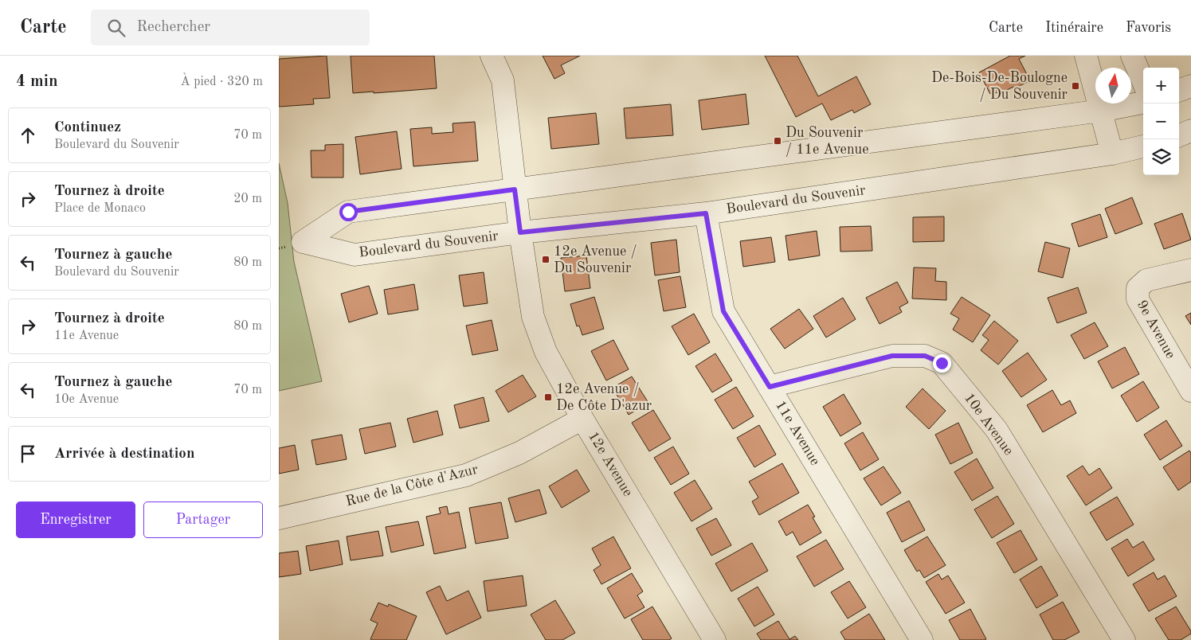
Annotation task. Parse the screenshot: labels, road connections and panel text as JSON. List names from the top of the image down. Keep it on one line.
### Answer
{"streets":{"street":["Boulevard du Souvenir","9e Avenue","10e Avenue","11e Avenue","12e Avenue","Rue de la Côte d'Azur"]},"crossings":[["Boulevard du Souvenir","11e Avenue"],["Boulevard du Souvenir","12e Avenue"],["10e Avenue","11e Avenue"],["12e Avenue","Rue de la Côte d'Azur"]],"places":{"transit":["De-Bois-De-Boulogne / Du Souvenir","Du Souvenir / 11e Avenue","12e Avenue / Du Souvenir","12e Avenue / De Côte D'azur"]},"north":"top","page":{"header":"Carte","search":"Rechercher","nav":["Carte","Itinéraire","Favoris"],"heading":["4 min","À pied · 320 m"],"map_buttons":["+","−"],"list":[["Continuez","Boulevard du Souvenir","70 m"],["Tournez à droite","Place de Monaco","20 m"],["Tournez à gauche","Boulevard du Souvenir","80 m"],["Tournez à droite","11e Avenue","80 m"],["Tournez à gauche","10e Avenue","70 m"],"Arrivée à destination"],"buttons":["Enregistrer","Partager"]}}
